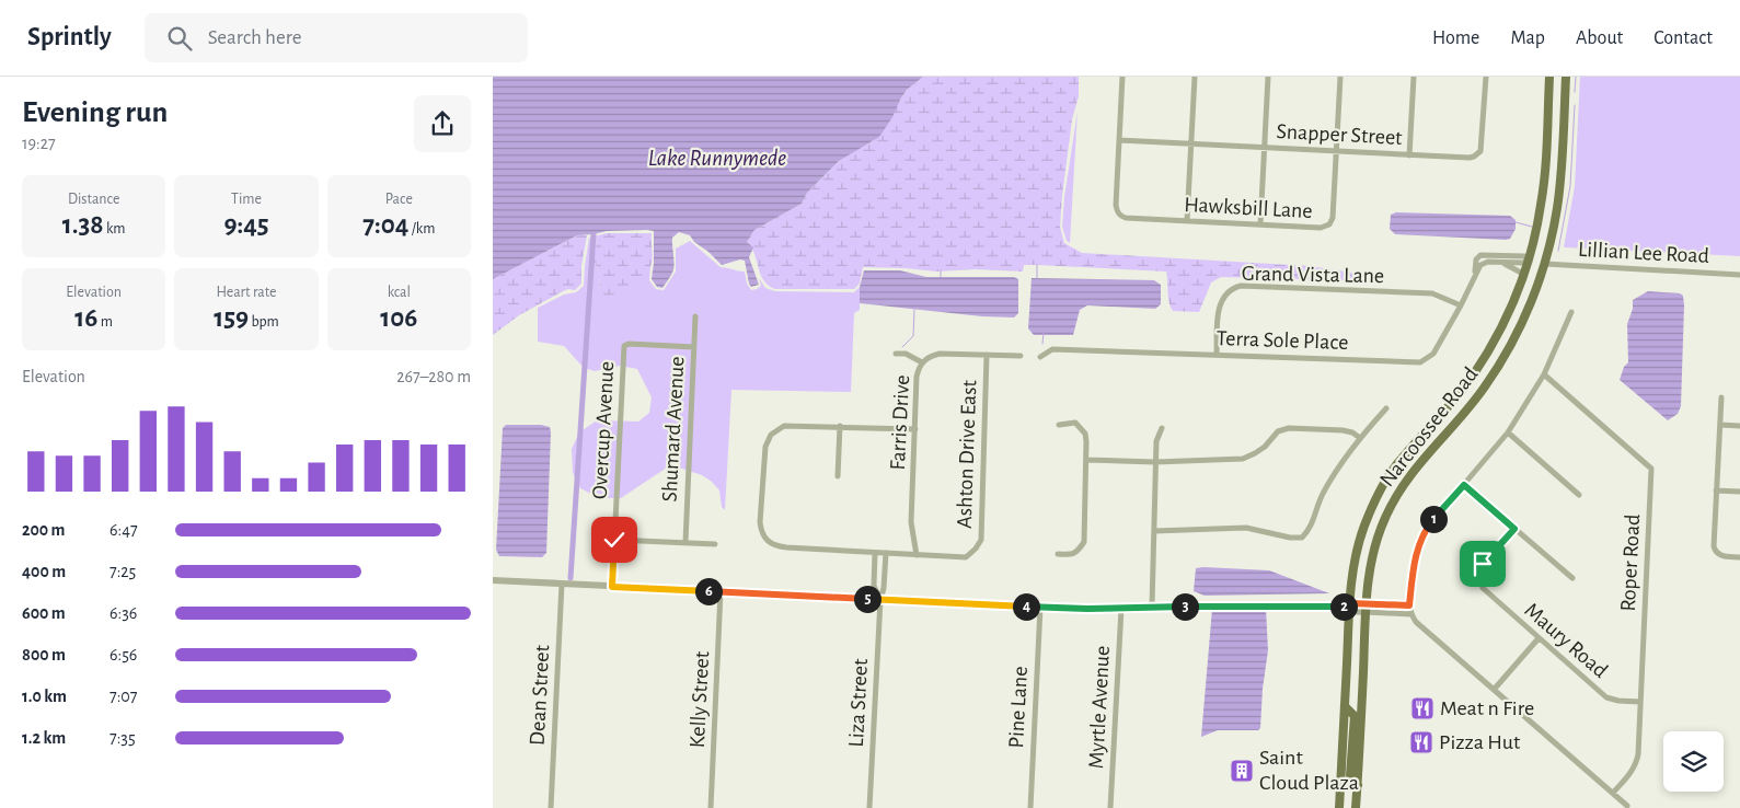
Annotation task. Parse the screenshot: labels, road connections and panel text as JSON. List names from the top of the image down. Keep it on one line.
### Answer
{"streets":{"main road":["Narcoossee Road"],"street":["Snapper Street","Hawksbill Lane","Lillian Lee Road","Grand Vista Lane","Terra Sole Place","Farris Drive","Shumard Avenue","Overcup Avenue","Ashton Drive East","Roper Road","Maury Road","Dean Street","Kelly Street","Liza Street","Pine Lane","Myrtle Avenue"]},"crossings":[["Snapper Street","Hawksbill Lane"],["Lillian Lee Road","Narcoossee Road"],["Grand Vista Lane","Terra Sole Place"],["Terra Sole Place","Narcoossee Road"],["Farris Drive","Ashton Drive East"],["Shumard Avenue","Overcup Avenue"],["Roper Road","Maury Road"]],"water":["Lake Runnymede"],"places":{"restaurant":["Meat n Fire","Pizza Hut"],"building":["Saint Cloud Plaza"]},"page":{"header":"Sprintly","search":"Search here","nav":["Home","Map","About","Contact"],"heading":["Evening run","19:27"],"stats":[["Distance","1.38 km"],["Time","9:45"],["Pace","7:04 /km"],["Elevation","16 m"],["Heart rate","159 bpm"],["kcal","106"]],"chart":["Elevation","267–280 m"],"pins":["1","6","5","2","3","4"],"list":[{"name":"200 m","note":"6:47"},{"name":"400 m","note":"7:25"},{"name":"600 m","note":"6:36"},{"name":"800 m","note":"6:56"},{"name":"1.0 km","note":"7:07"},{"name":"1.2 km","note":"7:35"}]}}
